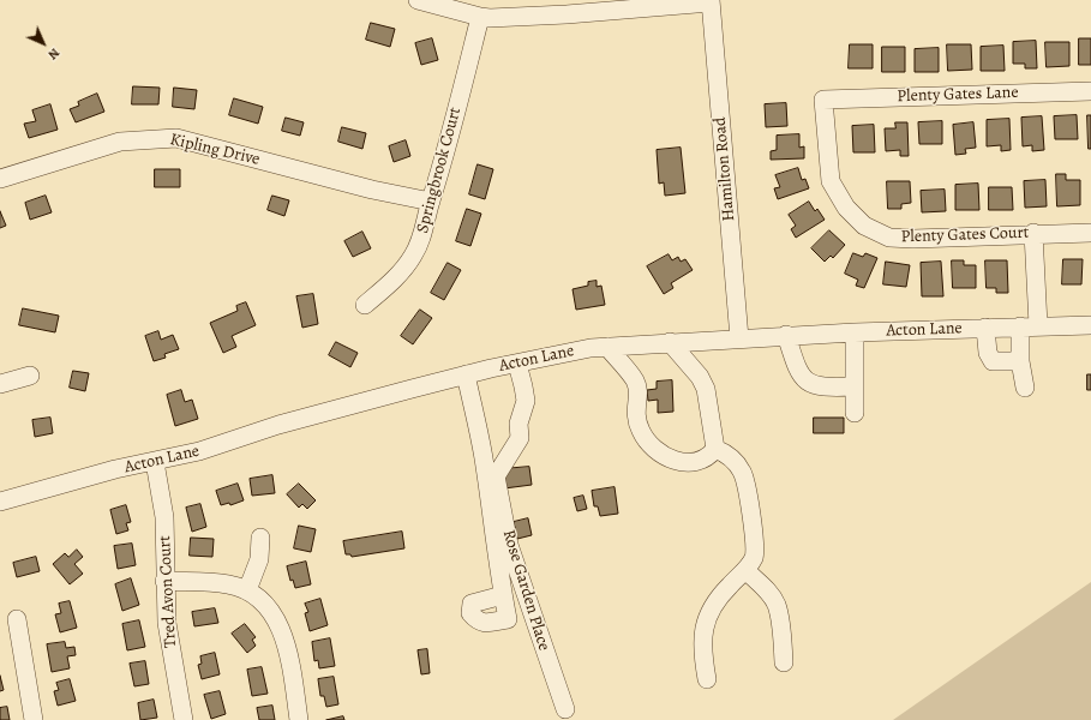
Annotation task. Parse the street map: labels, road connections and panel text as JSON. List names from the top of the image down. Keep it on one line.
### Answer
{"streets":{"street":["Plenty Gates Lane","Kipling Drive","Hamilton Road","Springbrook Court","Plenty Gates Court","Acton Lane","Rose Garden Place","Tred Avon Court"]},"crossings":[["Plenty Gates Lane","Plenty Gates Court"],["Kipling Drive","Springbrook Court"],["Hamilton Road","Acton Lane"],["Acton Lane","Rose Garden Place"],["Acton Lane","Tred Avon Court"]],"north":"bottom right"}
